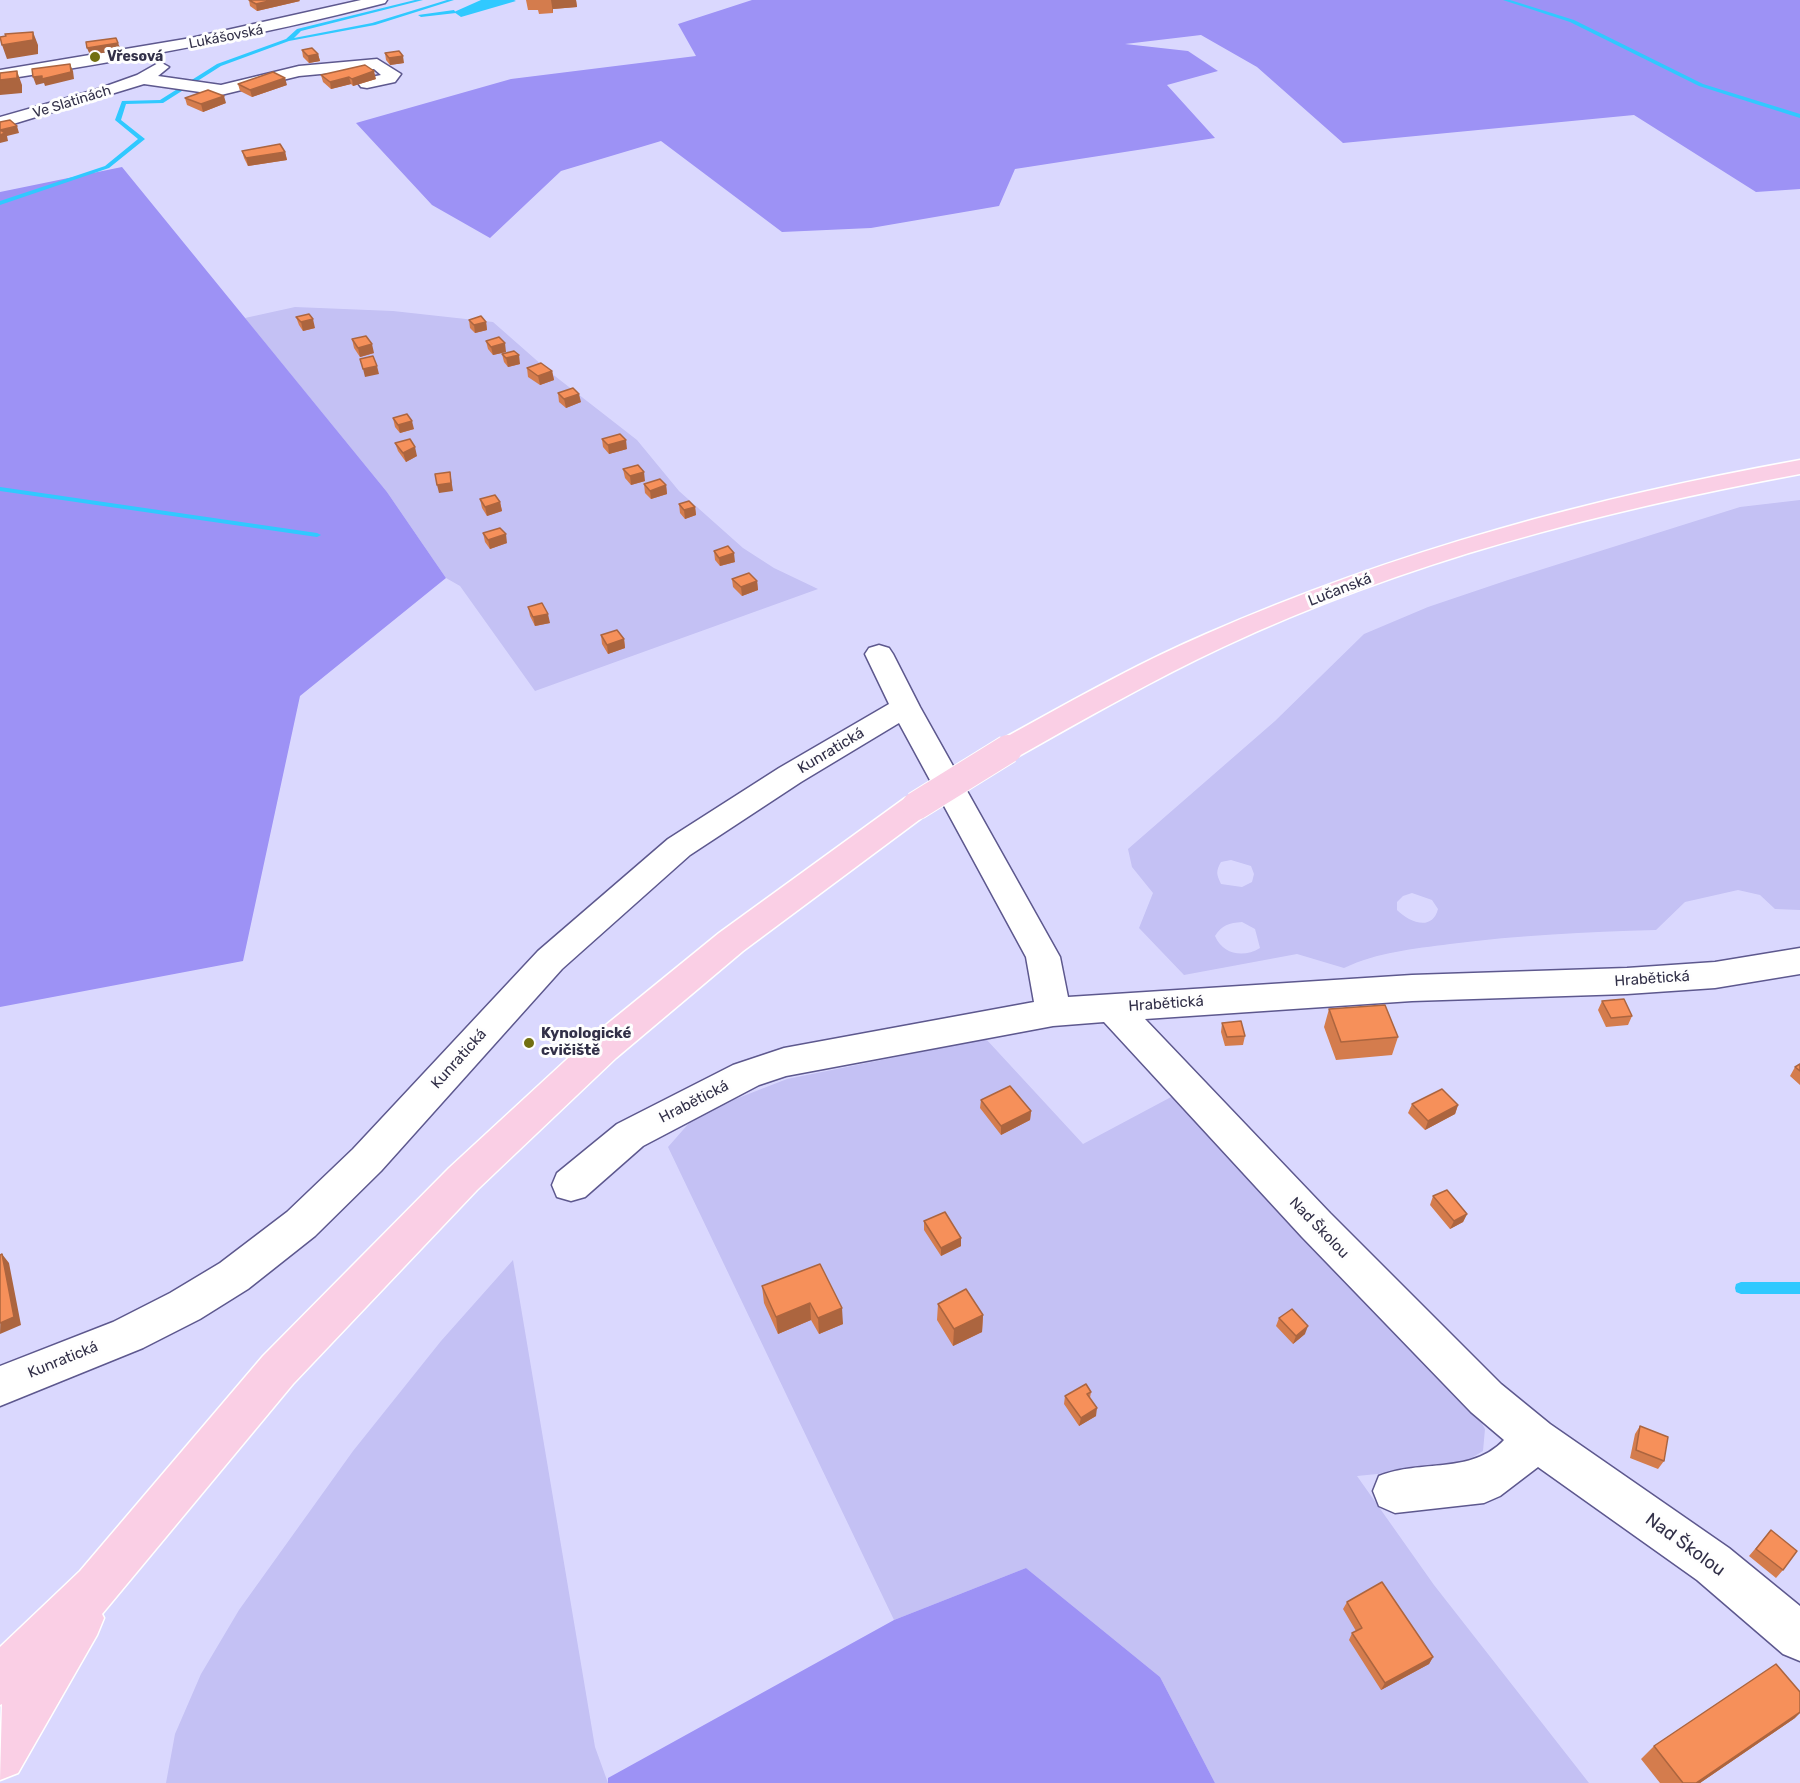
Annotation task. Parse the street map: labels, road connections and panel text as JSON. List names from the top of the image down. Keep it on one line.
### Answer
{"streets":{"main road":["Lučanská"],"street":["Lukášovská","Ve Slatinách","Kunratická","Hrabětická","Nad Školou"]},"crossings":[["Lukášovská","Ve Slatinách"],["Hrabětická","Nad Školou"]],"places":["Vřesová","Kynologické cvičiště"]}
